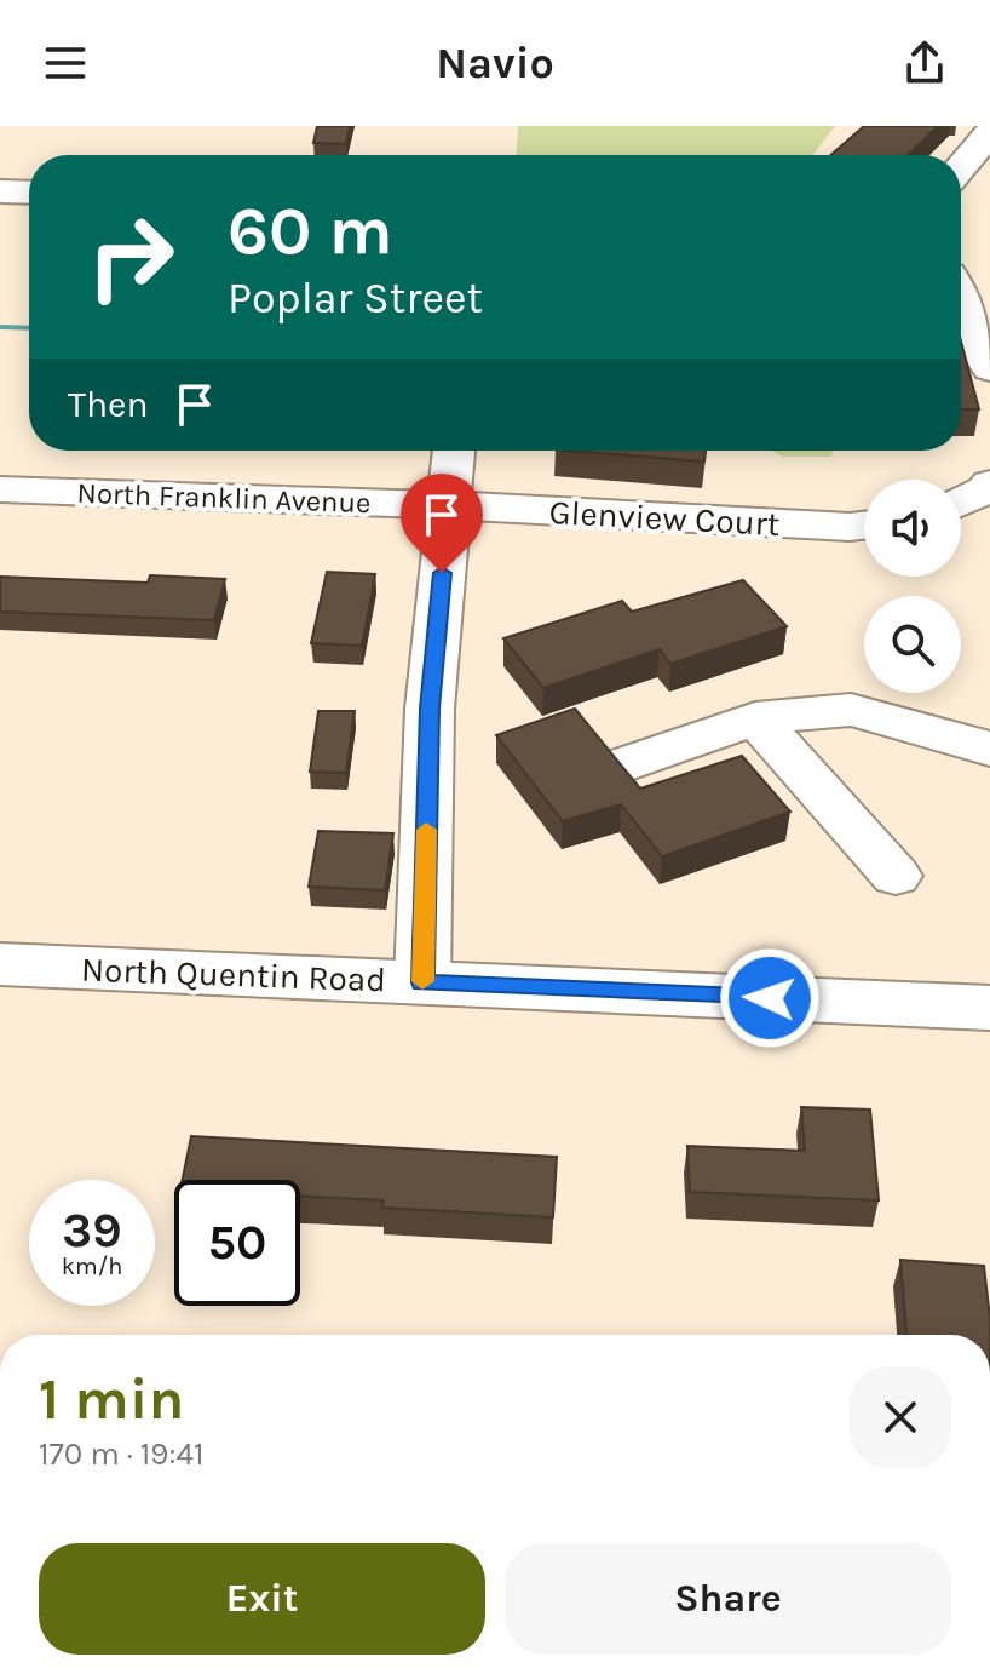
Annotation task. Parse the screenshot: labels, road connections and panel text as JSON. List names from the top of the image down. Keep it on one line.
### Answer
{"streets":{"street":["North Franklin Avenue","Glenview Court","North Quentin Road"]},"crossings":[["North Franklin Avenue","Glenview Court"]],"page":{"header":"Navio","turn":["60 m","Poplar Street"],"then":"Then","speed":"39 km/h","limit":"50","heading":["1 min","170 m · 19:41"],"buttons":["Exit","Share"]}}
